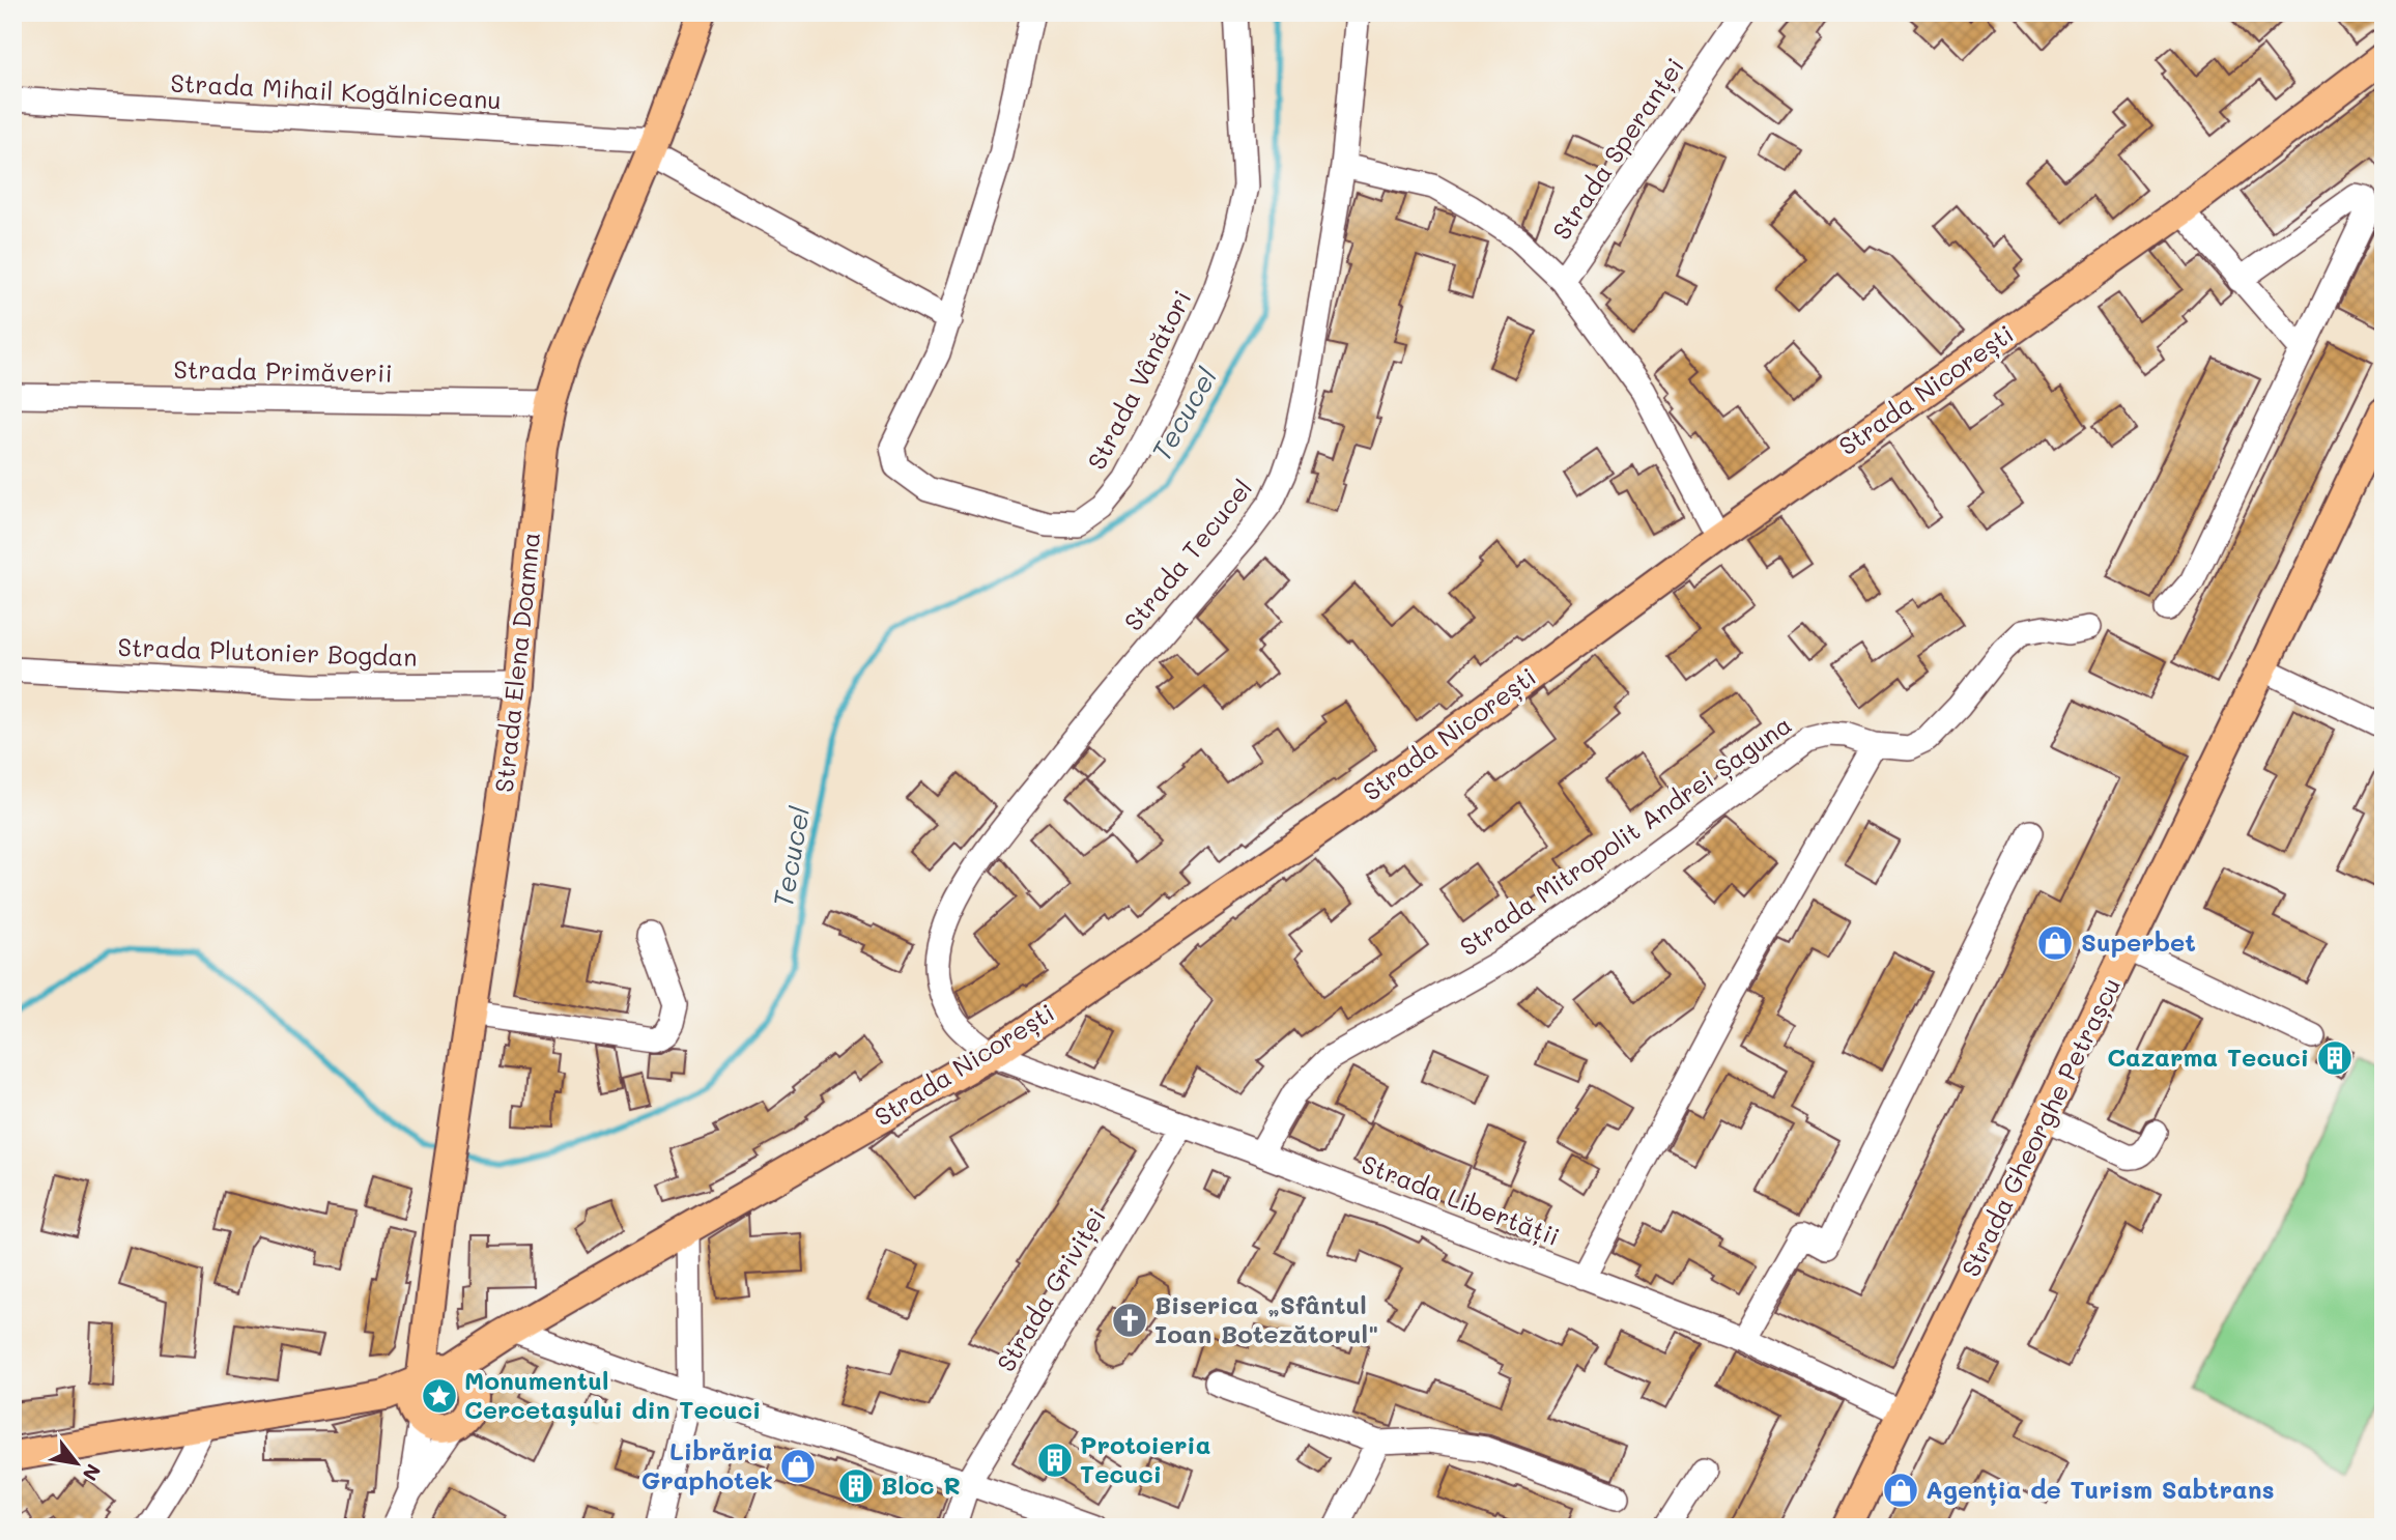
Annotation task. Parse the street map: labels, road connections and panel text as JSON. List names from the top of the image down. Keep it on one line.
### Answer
{"streets":{"main road":["Strada Nicorești","Strada Elena Doamna","Strada Gheorghe Petrașcu"],"street":["Strada Mihail Kogălniceanu","Strada Speranței","Strada Primăverii","Strada Vânători","Strada Tecucel","Strada Plutonier Bogdan","Strada Mitropolit Andrei Șaguna","Strada Libertății","Strada Griviței"]},"crossings":[["Strada Mihail Kogălniceanu","Strada Elena Doamna"],["Strada Primăverii","Strada Elena Doamna"],["Strada Nicorești","Strada Tecucel"],["Strada Nicorești","Strada Elena Doamna"],["Strada Nicorești","Strada Libertății"],["Strada Tecucel","Strada Libertății"],["Strada Plutonier Bogdan","Strada Elena Doamna"],["Strada Mitropolit Andrei Șaguna","Strada Libertății"],["Strada Gheorghe Petrașcu","Strada Libertății"],["Strada Libertății","Strada Griviței"]],"water":["Tecucel"],"places":{"shop":["Superbet","Librăria Graphotek","Agenția de Turism Sabtrans"],"building":["Cazarma Tecuci","Protoieria Tecuci","Bloc R"],"church":["Biserica „Sfântul Ioan Botezătorul\""],"place":["Monumentul Cercetașului din Tecuci"]},"north":"bottom right"}
